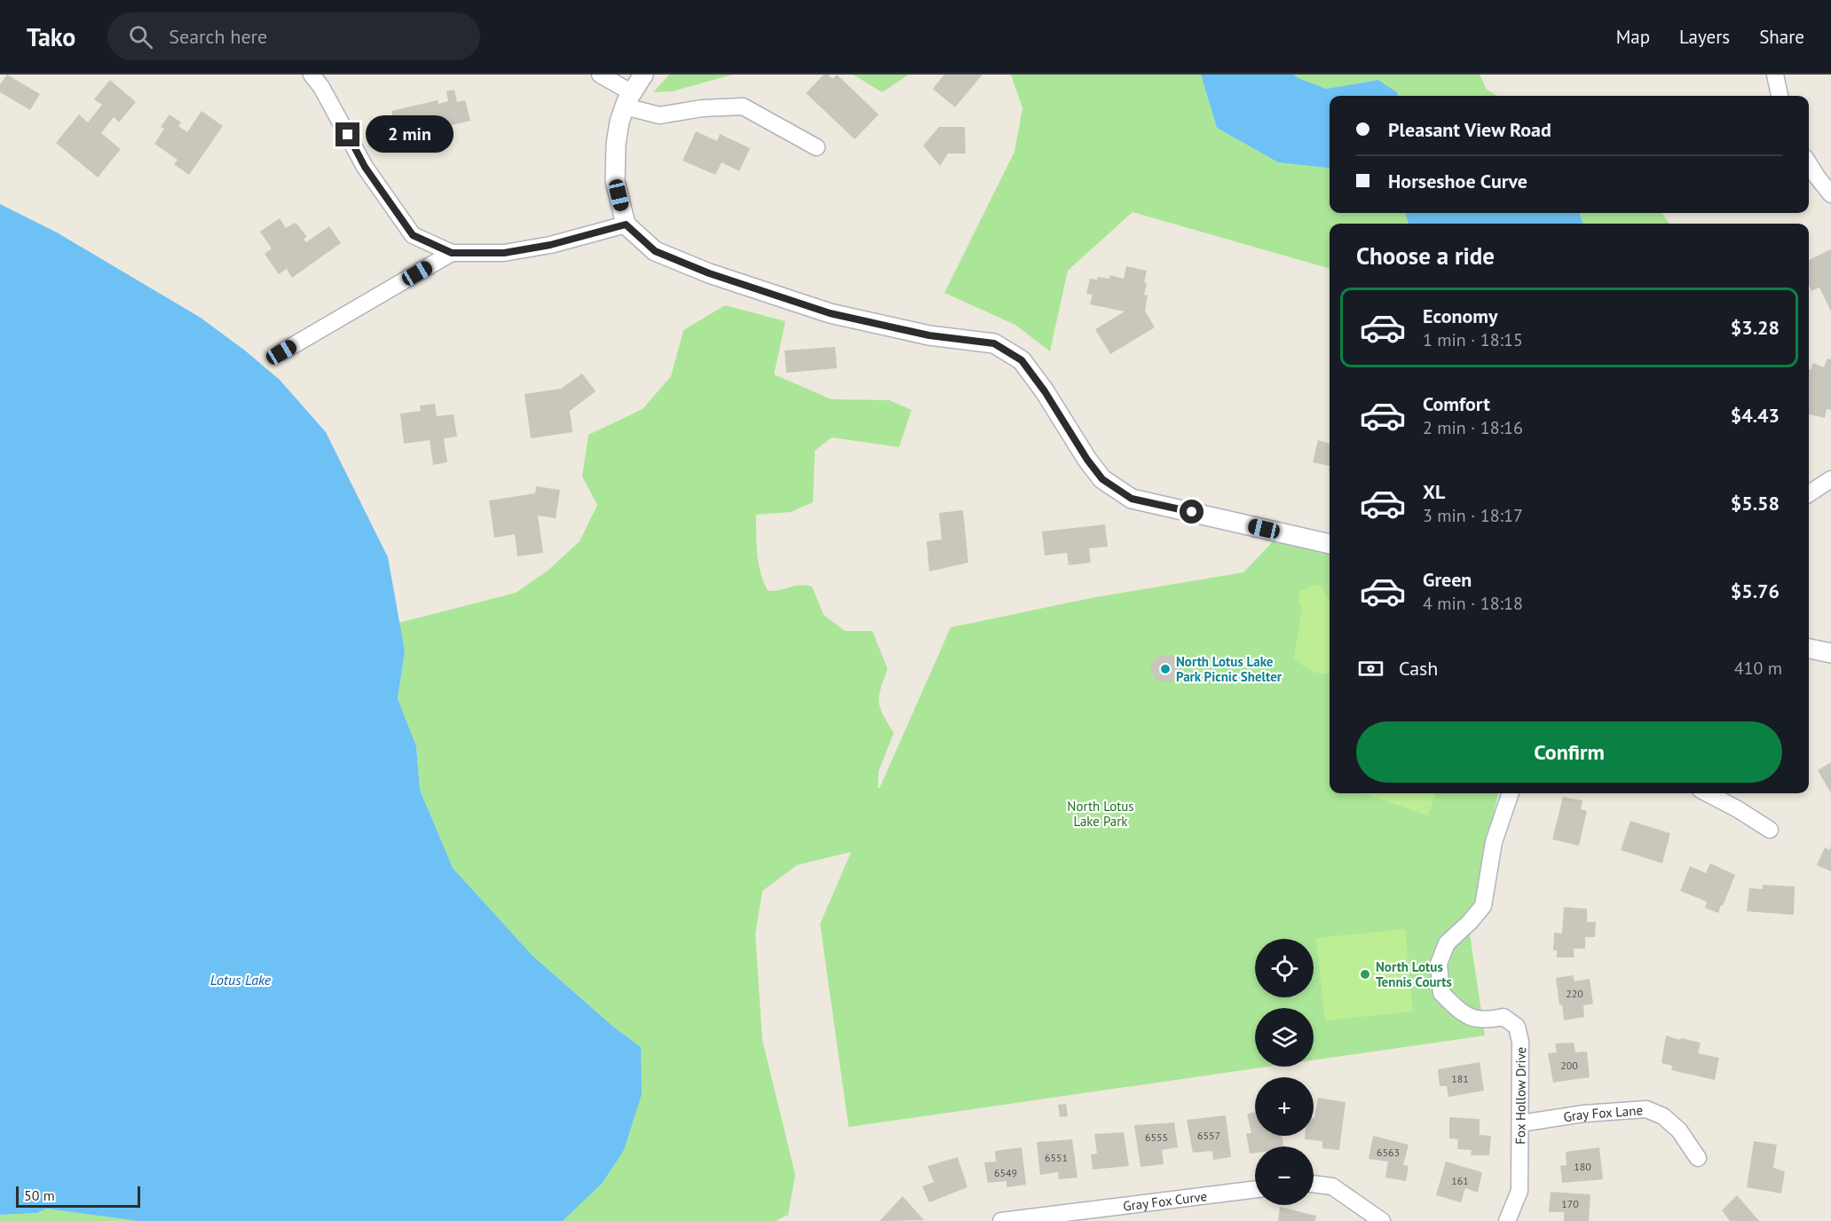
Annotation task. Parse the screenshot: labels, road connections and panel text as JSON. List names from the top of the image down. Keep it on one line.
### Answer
{"streets":{"street":["Fox Hollow Drive","Gray Fox Lane","Gray Fox Curve"]},"crossings":[["Fox Hollow Drive","Gray Fox Lane"]],"water":["Lotus Lake"],"parks":["North Lotus Lake Park"],"places":["North Lotus Lake Park Picnic Shelter","North Lotus Tennis Courts"],"house_numbers":["220","200","181","6557","6555","6563","6551","180","6549","161","170"],"scale_bar":"50 m","page":{"header":"Tako","search":"Search here","nav":["Map","Layers","Share"],"banner":["Pleasant View Road","Horseshoe Curve"],"bubble":"2 min","heading":"Choose a ride","list":[{"name":"Economy","note":"1 min · 18:15","value":"$3.28"},{"name":"Comfort","note":"2 min · 18:16","value":"$4.43"},{"name":"XL","note":"3 min · 18:17","value":"$5.58"},{"name":"Green","note":"4 min · 18:18","value":"$5.76"}],"pay":["Cash","410 m"],"buttons":"Confirm","map_buttons":["+","−"],"scale":"50 m"}}
